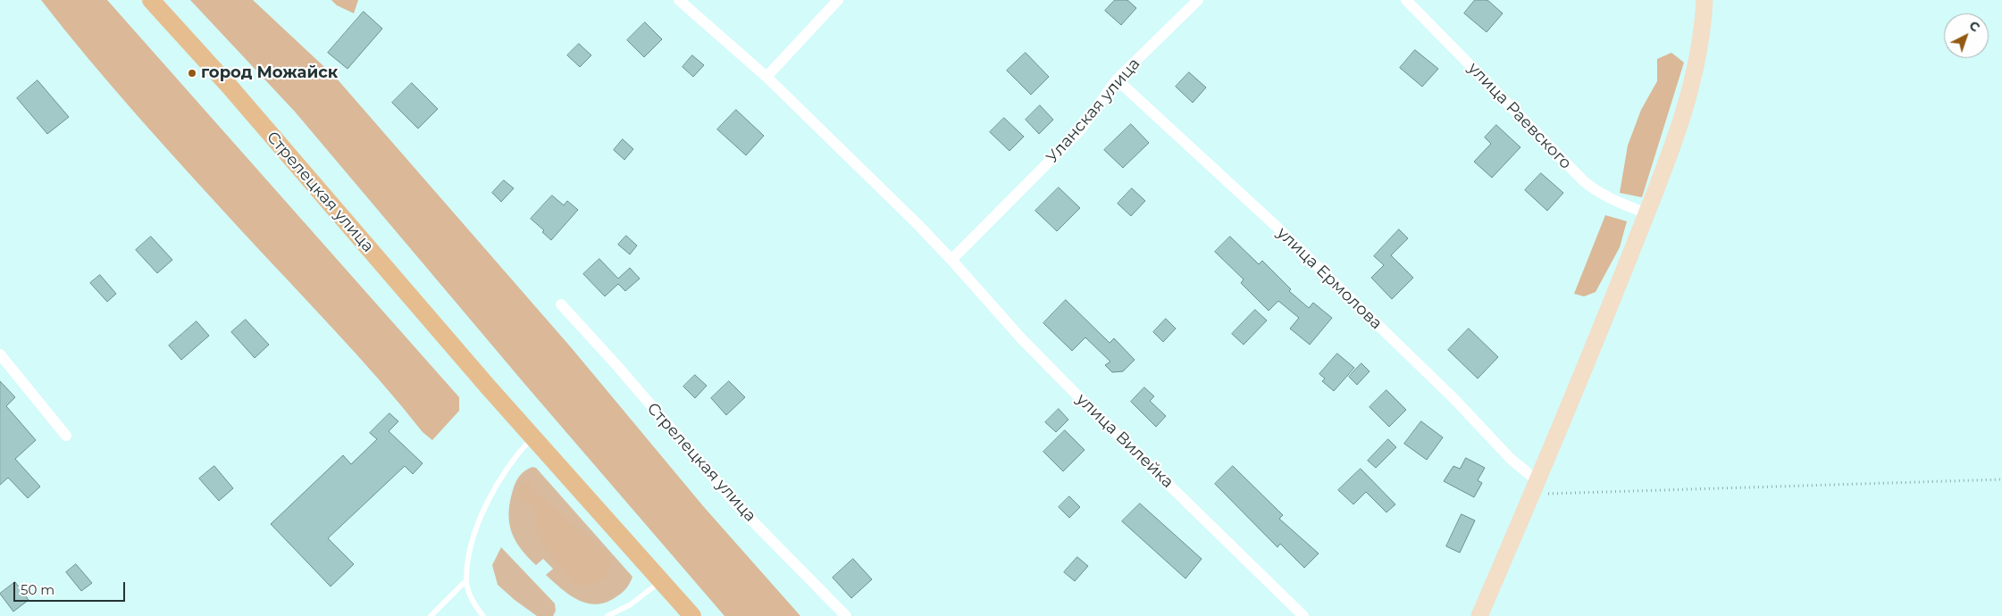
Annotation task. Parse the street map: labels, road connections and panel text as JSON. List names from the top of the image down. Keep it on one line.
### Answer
{"streets":{"main road":["Стрелецкая улица"],"street":["Уланская улица","улица Раевского","улица Ермолова","улица Вилейка"]},"crossings":[["Уланская улица","улица Ермолова"],["Уланская улица","улица Вилейка"]],"places":["город Можайск"],"scale_bar":"50 m","north":"top right"}
